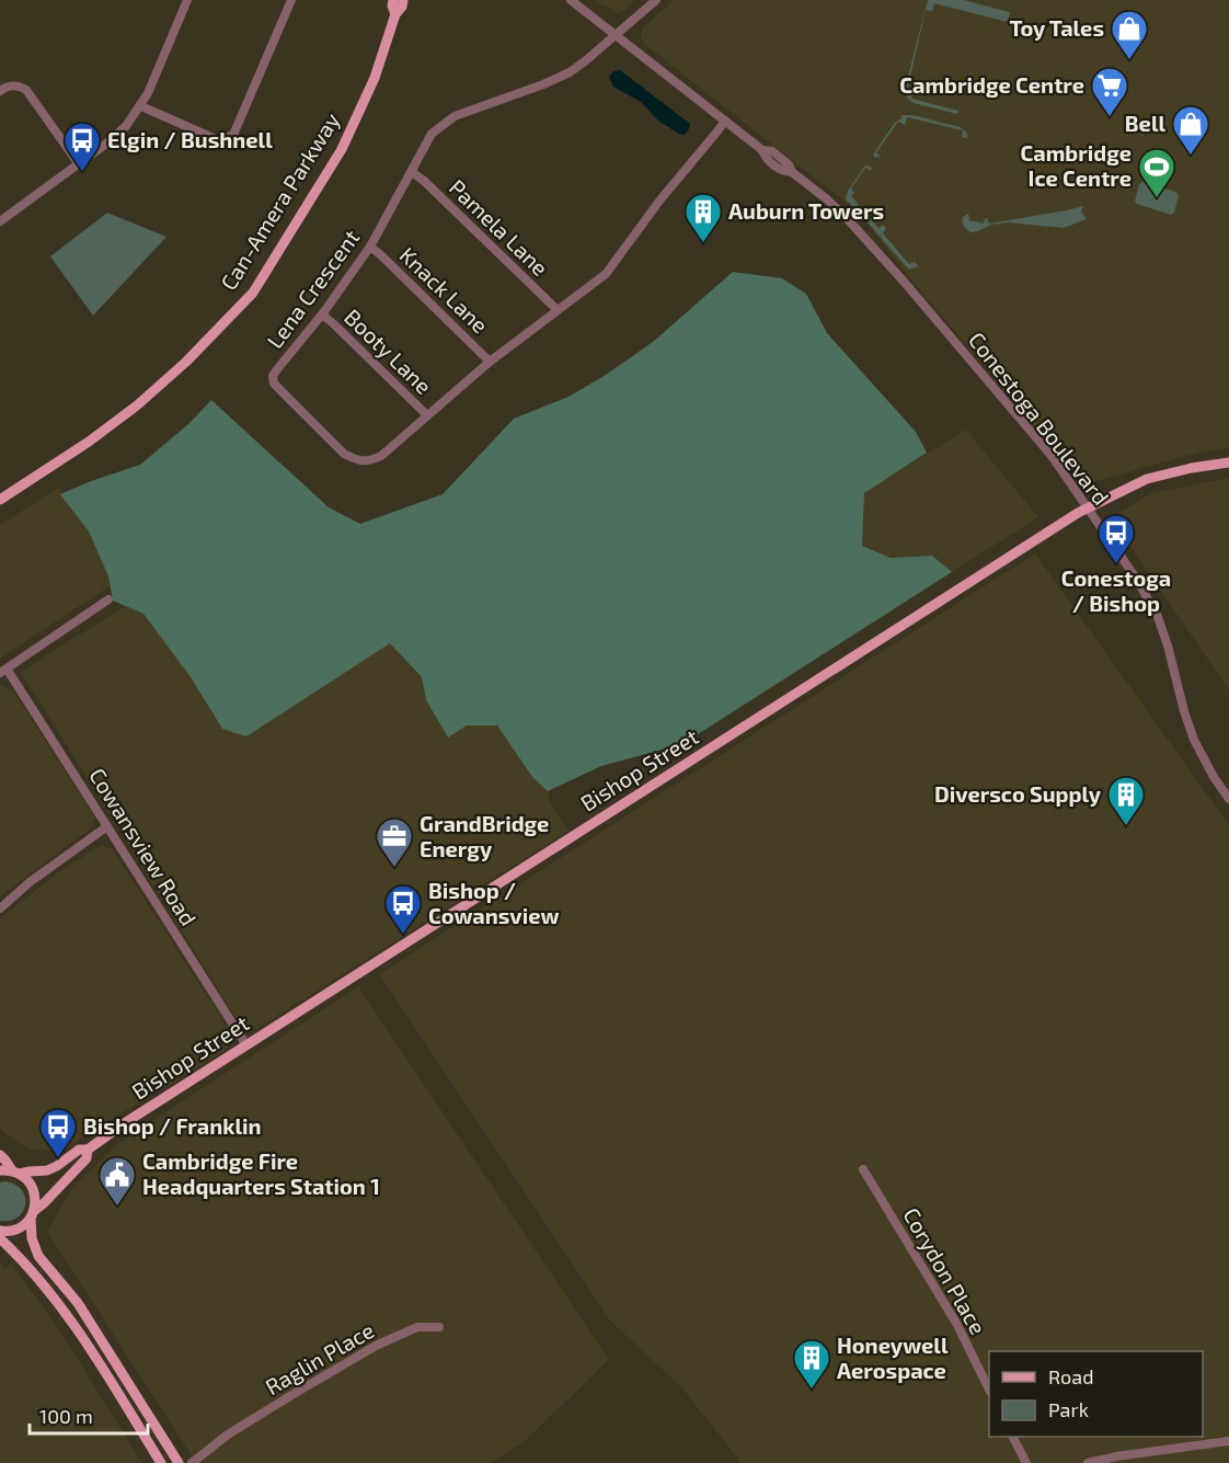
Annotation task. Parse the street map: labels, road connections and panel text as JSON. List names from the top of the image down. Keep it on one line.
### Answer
{"streets":{"main road":["Can-Amera Parkway","Bishop Street"],"street":["Pamela Lane","Lena Crescent","Knack Lane","Booty Lane","Conestoga Boulevard","Cowansview Road","Corydon Place","Raglin Place"]},"crossings":[["Pamela Lane","Lena Crescent"],["Lena Crescent","Knack Lane"],["Lena Crescent","Booty Lane"],["Lena Crescent","Conestoga Boulevard"],["Conestoga Boulevard","Bishop Street"],["Bishop Street","Cowansview Road"]],"places":{"shop":["Toy Tales","Bell"],"supermarket":["Cambridge Centre"],"bus stop":["Elgin / Bushnell","Conestoga / Bishop","Bishop / Cowansview","Bishop / Franklin"],"sports":["Cambridge Ice Centre"],"building":["Auburn Towers","Diversco Supply","Honeywell Aerospace"],"office":["GrandBridge Energy"],"public building":["Cambridge Fire Headquarters Station 1"]},"legend":["Road","Park"],"scale_bar":"100 m"}
